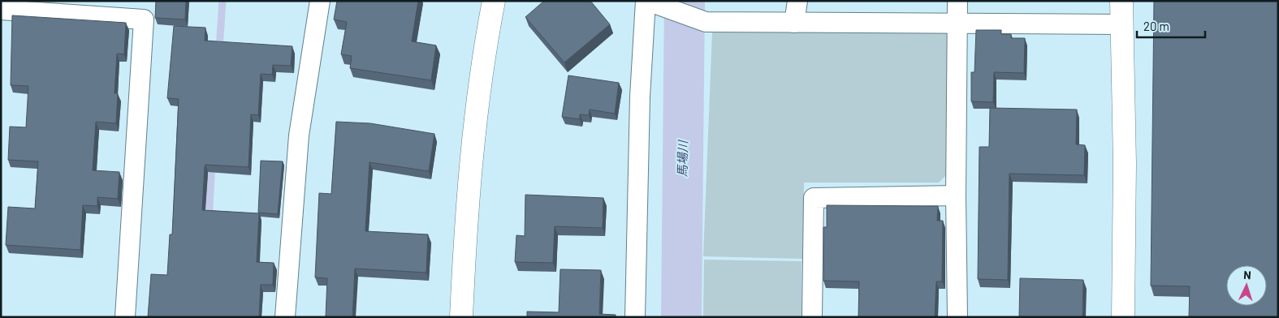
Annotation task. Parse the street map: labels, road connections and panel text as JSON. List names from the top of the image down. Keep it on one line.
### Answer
{"water":["馬場川"],"scale_bar":"20 m","north":"top"}
